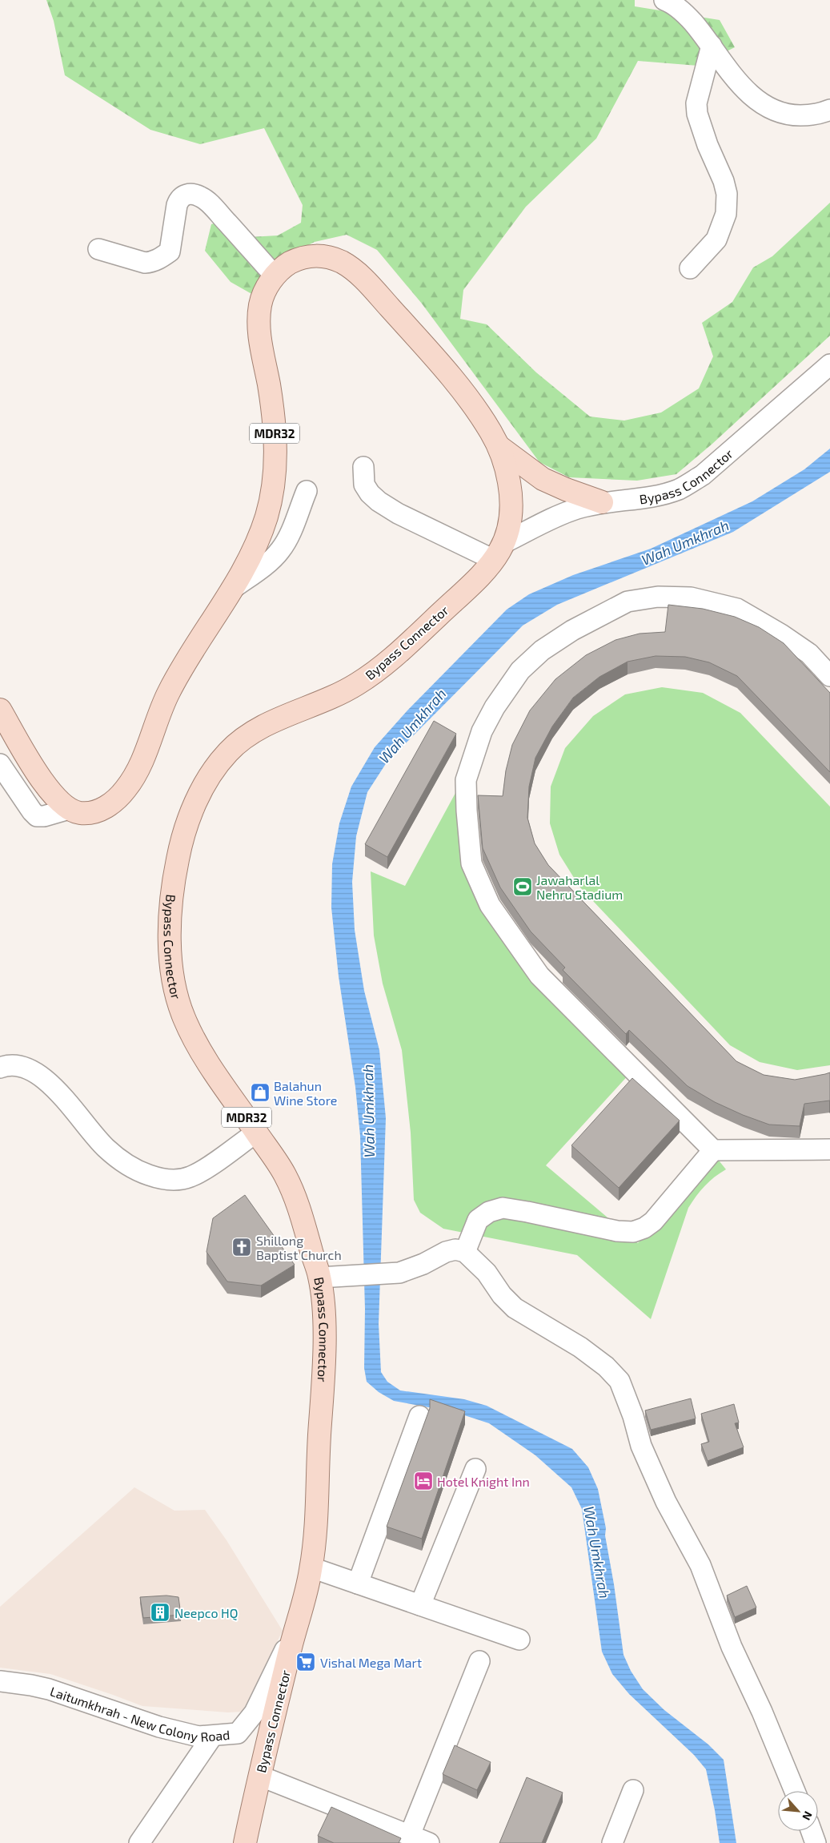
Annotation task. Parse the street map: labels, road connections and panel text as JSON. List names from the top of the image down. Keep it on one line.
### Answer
{"streets":{"main road":["MDR32","Bypass Connector"],"street":["Laitumkhrah - New Colony Road"]},"crossings":[["MDR32","Bypass Connector"],["Bypass Connector","Laitumkhrah - New Colony Road"]],"water":["Wah Umkhrah"],"places":{"sports":["Jawaharlal Nehru Stadium"],"shop":["Balahun Wine Store"],"church":["Shillong Baptist Church"],"hotel":["Hotel Knight Inn"],"building":["Neepco HQ"],"supermarket":["Vishal Mega Mart"]},"north":"bottom right"}
